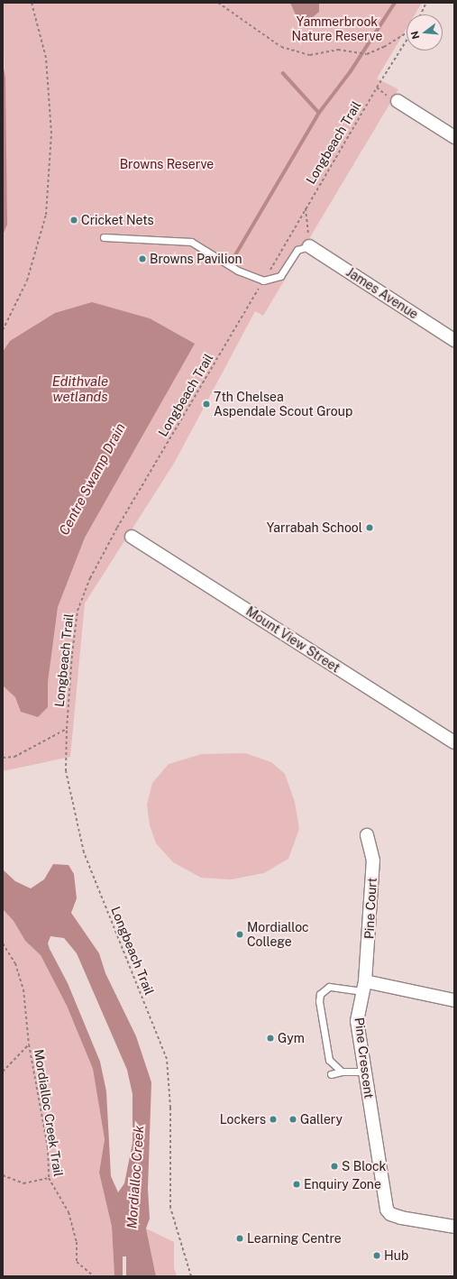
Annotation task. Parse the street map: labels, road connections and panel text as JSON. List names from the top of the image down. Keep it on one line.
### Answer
{"streets":{"street":["James Avenue","Mount View Street","Pine Court","Pine Crescent"],"path":["Longbeach Trail","Mordialloc Creek Trail"]},"crossings":[["Pine Court","Pine Crescent"]],"water":["Edithvale wetlands","Centre Swamp Drain","Mordialloc Creek"],"parks":["Yammerbrook Nature Reserve","Browns Reserve"],"places":["Cricket Nets","Browns Pavilion","7th Chelsea Aspendale Scout Group","Yarrabah School","Mordialloc College","Gym","Lockers","Gallery","S Block","Enquiry Zone","Learning Centre","Hub"],"north":"left"}
